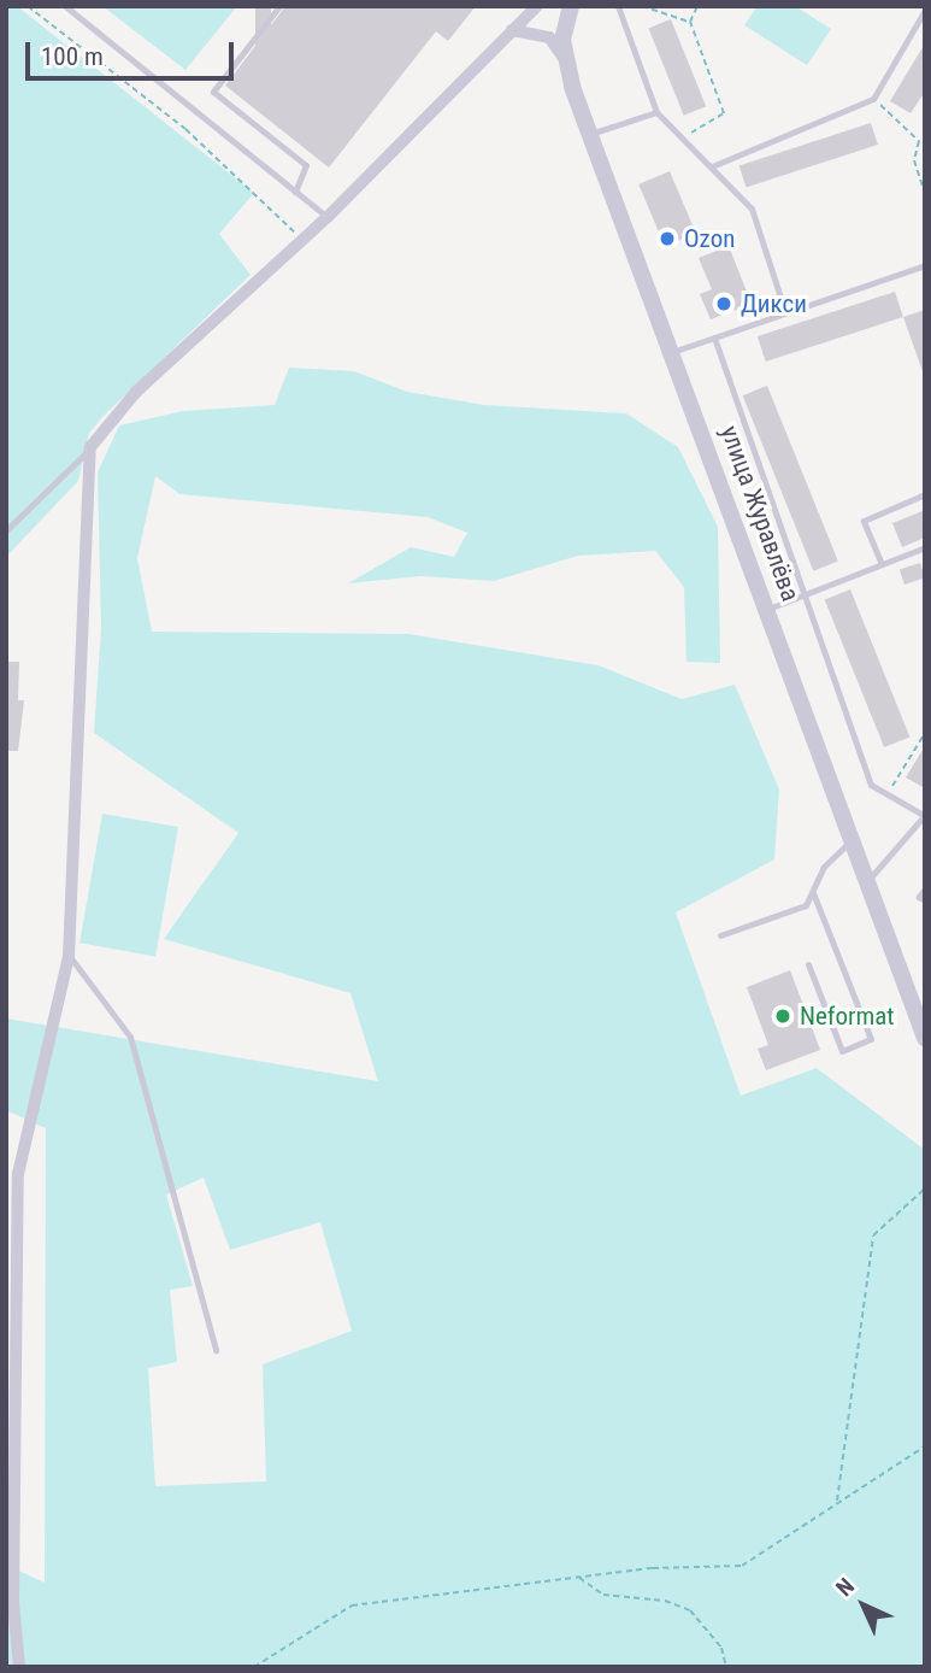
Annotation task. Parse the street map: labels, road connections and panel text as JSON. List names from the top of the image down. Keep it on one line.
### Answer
{"streets":{"street":["улица Журавлёва"]},"places":["Ozon","Дикси","Neformat"],"scale_bar":"100 m","north":"top left"}
